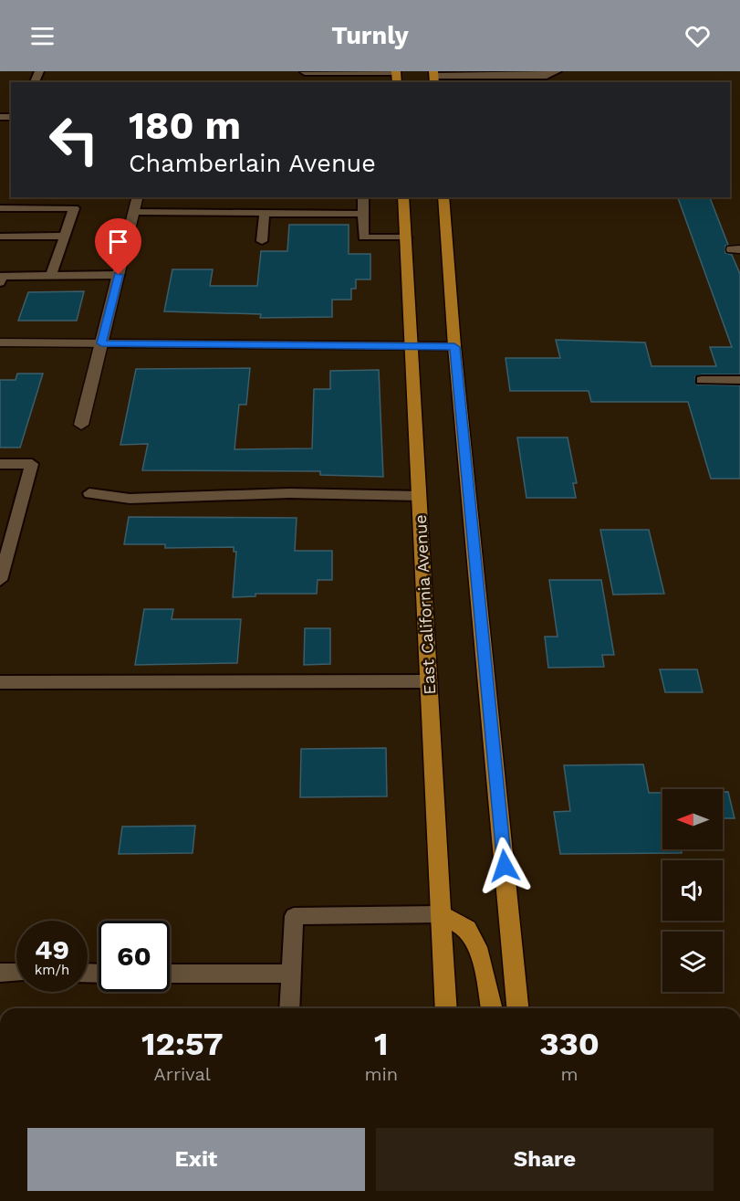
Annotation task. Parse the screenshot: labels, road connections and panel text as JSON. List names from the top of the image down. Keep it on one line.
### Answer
{"streets":{"main road":["East California Avenue"]},"north":"left","page":{"header":"Turnly","turn":["180 m","Chamberlain Avenue"],"speed":"49 km/h","limit":"60","eta":["12:57","Arrival","1","min","330","m"],"buttons":["Exit","Share"]}}
